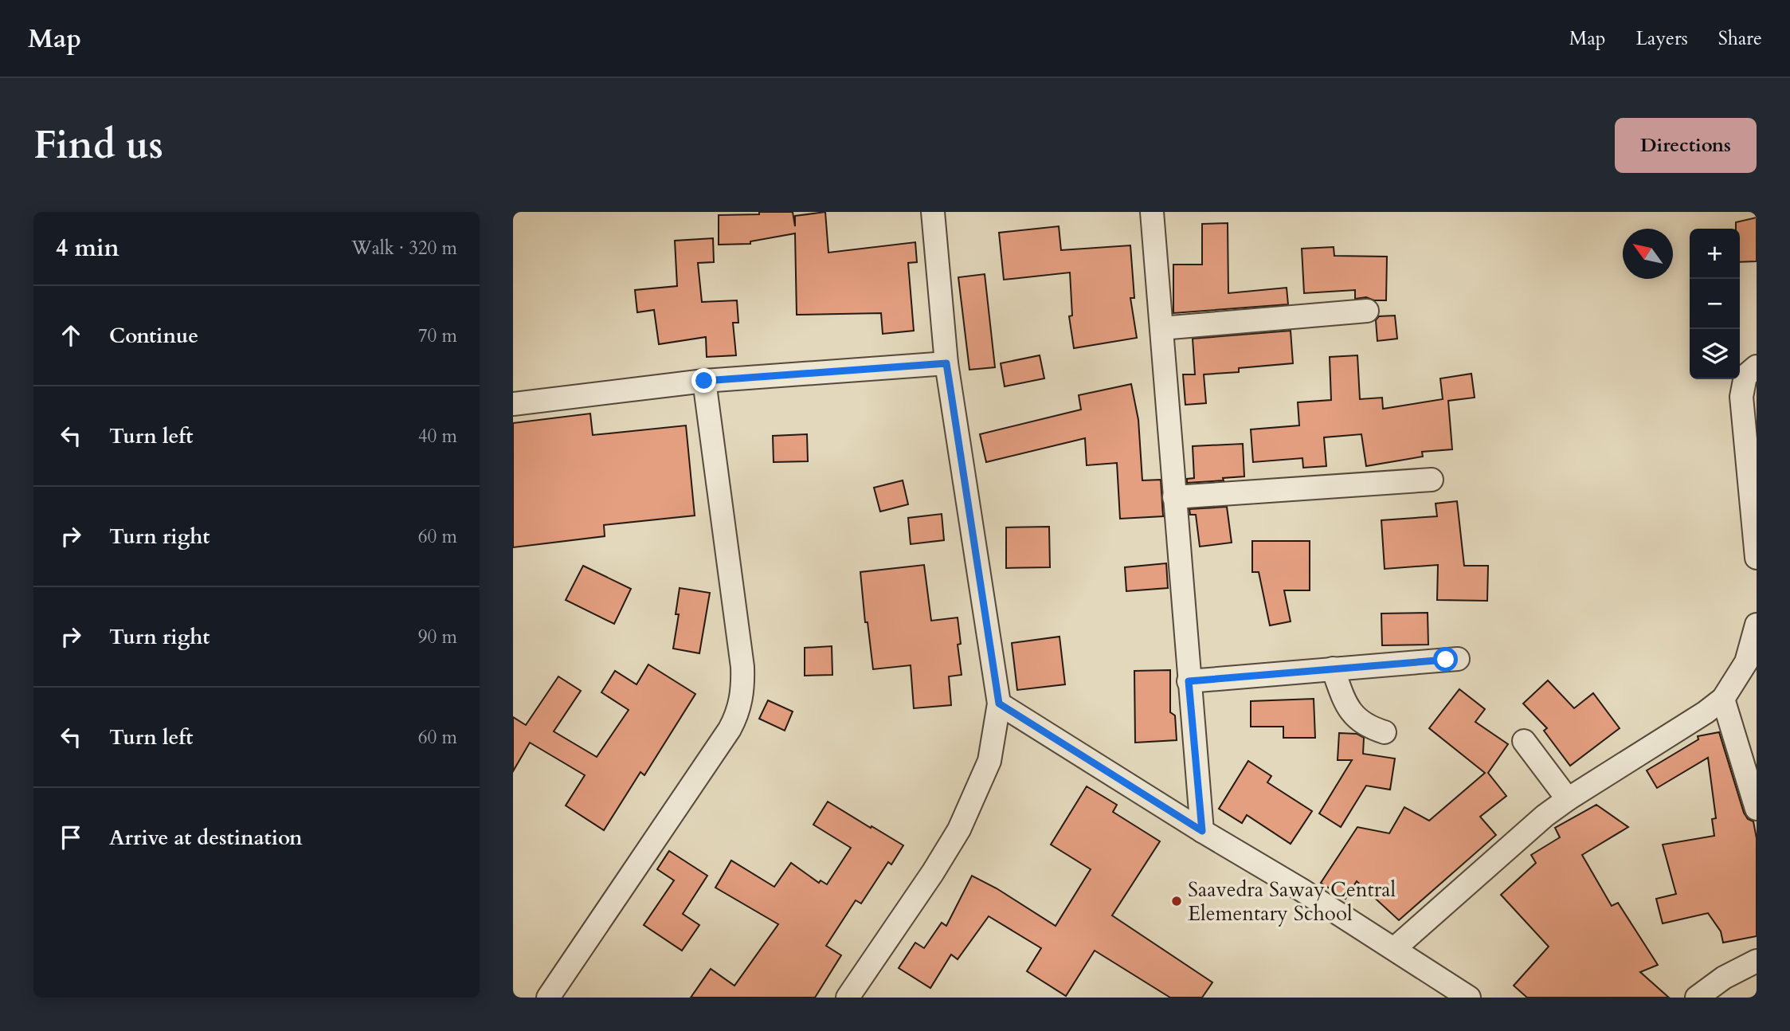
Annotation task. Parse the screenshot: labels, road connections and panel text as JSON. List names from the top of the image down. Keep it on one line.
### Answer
{"places":["Saavedra Saway Central Elementary School"],"north":"top left","page":{"header":"Map","nav":["Map","Layers","Share"],"buttons":"Directions","title":"Find us","heading":["4 min","Walk · 320 m"],"map_buttons":["+","−"],"list":[["Continue","70 m"],["Turn left","40 m"],["Turn right","60 m"],["Turn right","90 m"],["Turn left","60 m"],"Arrive at destination"]}}
